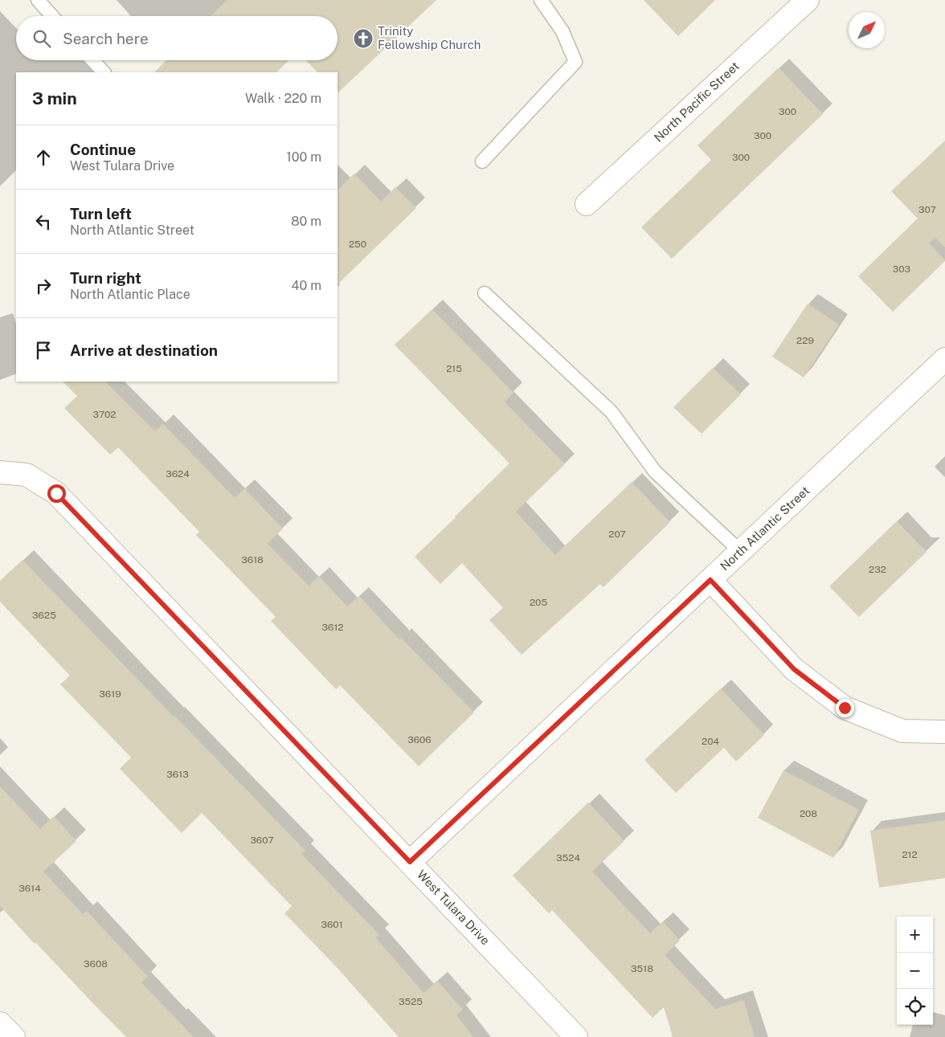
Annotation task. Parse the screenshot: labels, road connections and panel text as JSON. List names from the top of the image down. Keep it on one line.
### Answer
{"streets":{"street":["North Pacific Street","North Atlantic Street","West Tulara Drive"]},"crossings":[["North Atlantic Street","West Tulara Drive"]],"places":{"church":["Trinity Fellowship Church"]},"house_numbers":["300","300","300","307","250","303","229","215","3702","3624","207","3618","232","205","3625","3612","3619","3606","204","3613","208","3607","212","3524","3614","3601","3608","3518","3525"],"north":"top right","page":{"search":"Search here","heading":["3 min","Walk · 220 m"],"list":[["Continue","West Tulara Drive","100 m"],["Turn left","North Atlantic Street","80 m"],["Turn right","North Atlantic Place","40 m"],"Arrive at destination"],"map_buttons":["+","−"]}}
